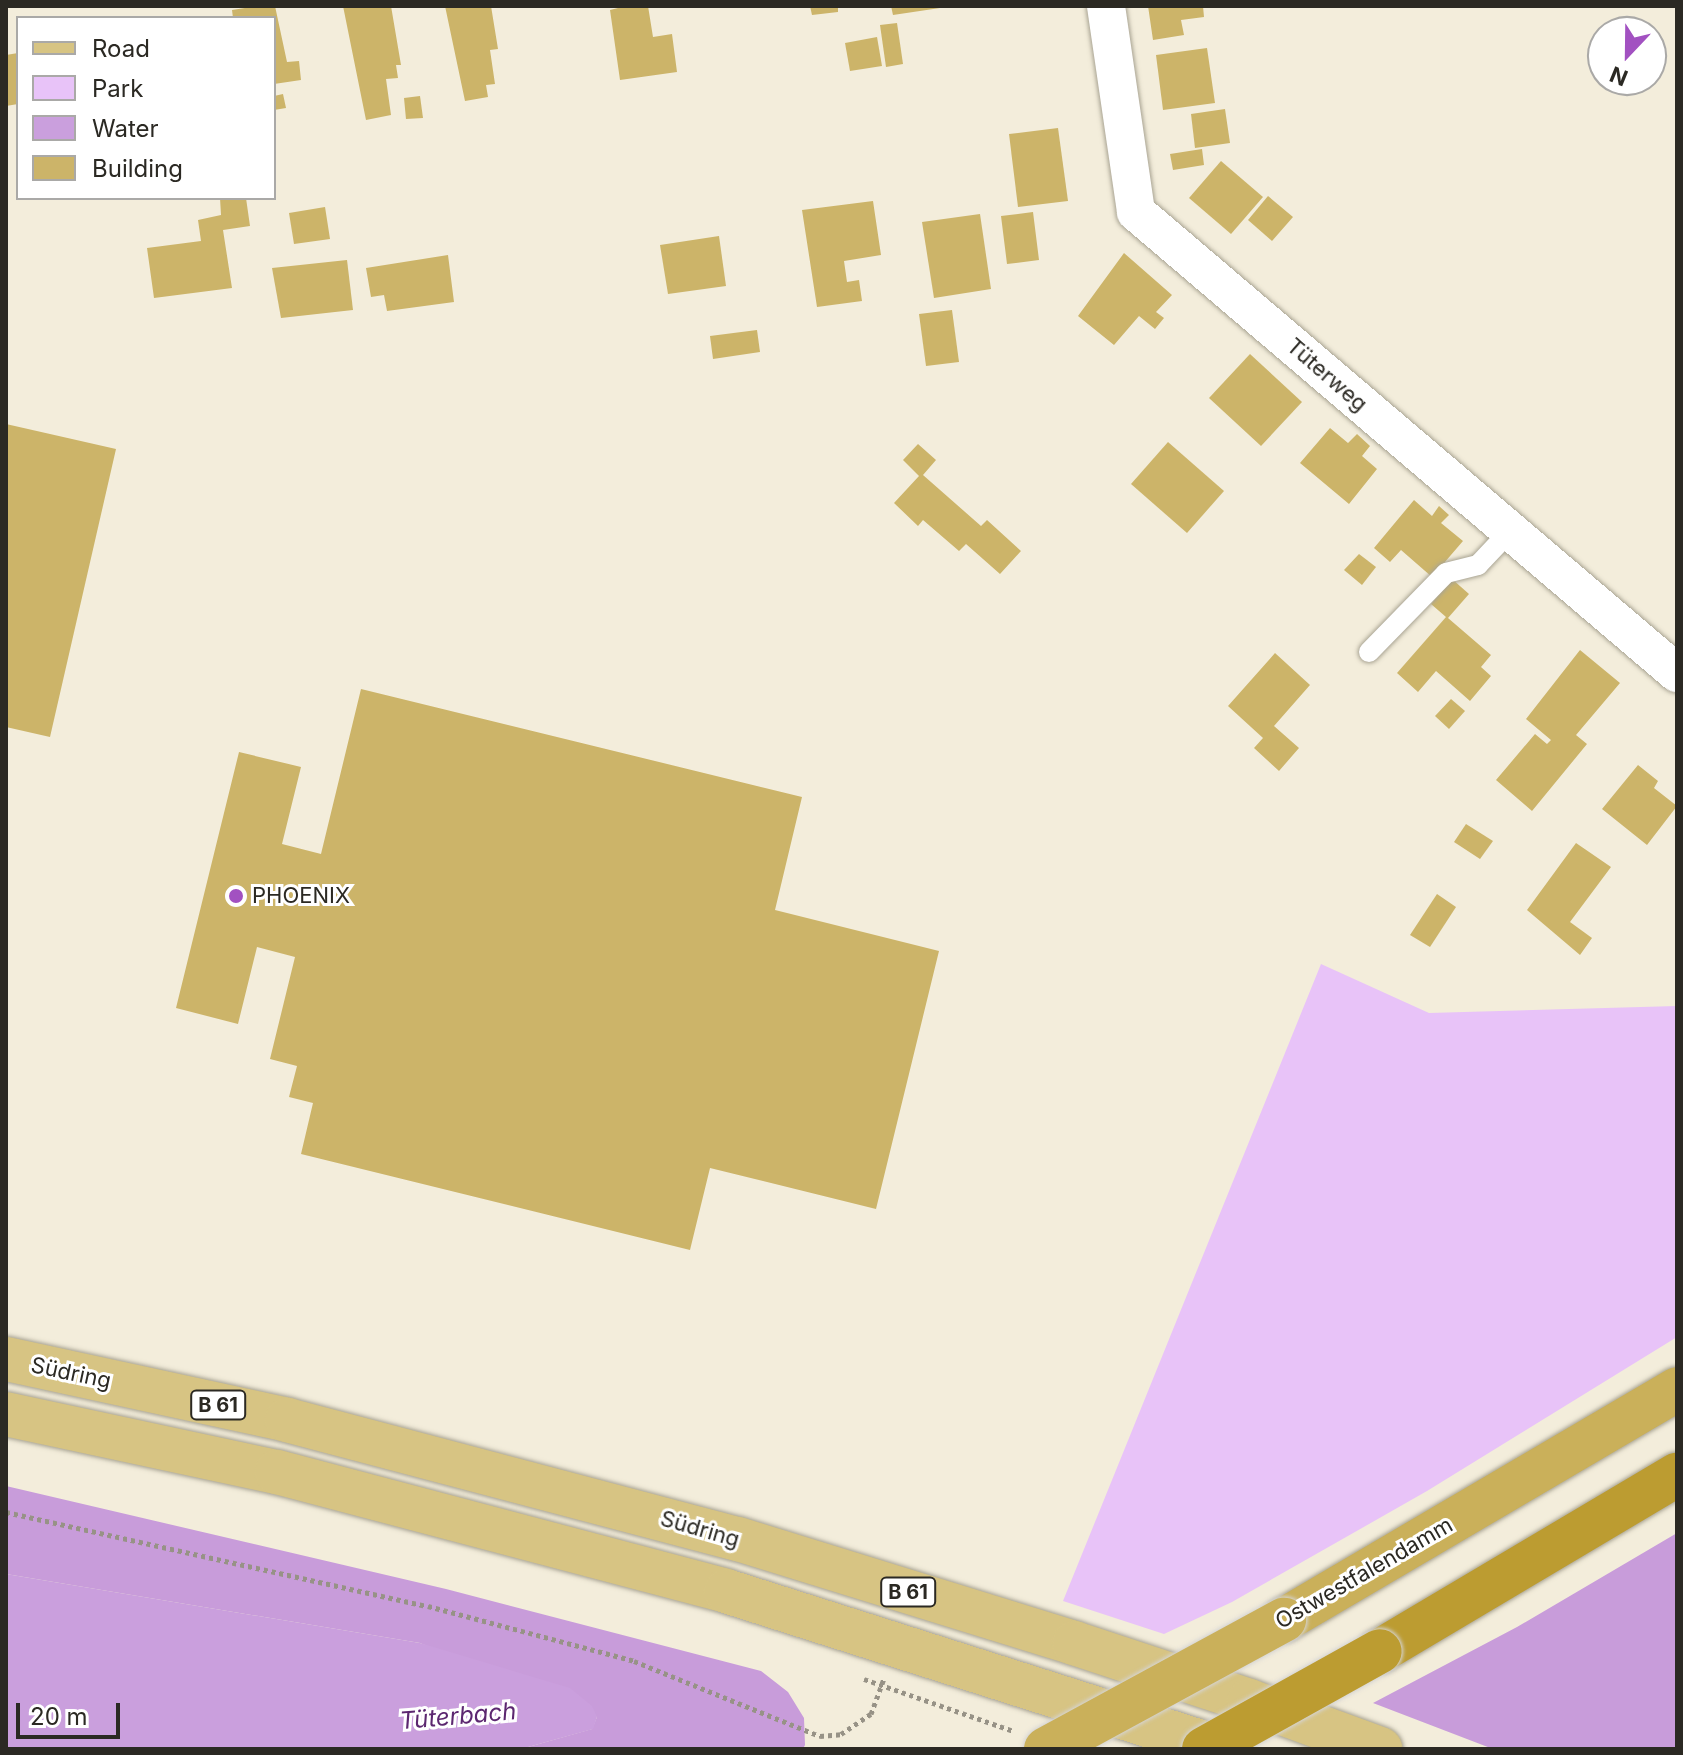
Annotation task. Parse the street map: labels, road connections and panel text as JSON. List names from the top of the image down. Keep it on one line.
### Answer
{"streets":{"highway":["Ostwestfalendamm"],"main road":["Südring","B 61"],"street":["Tüterweg"]},"water":["Tüterbach"],"places":["PHOENIX"],"legend":["Road","Park","Water","Building"],"scale_bar":"20 m","north":"bottom"}
